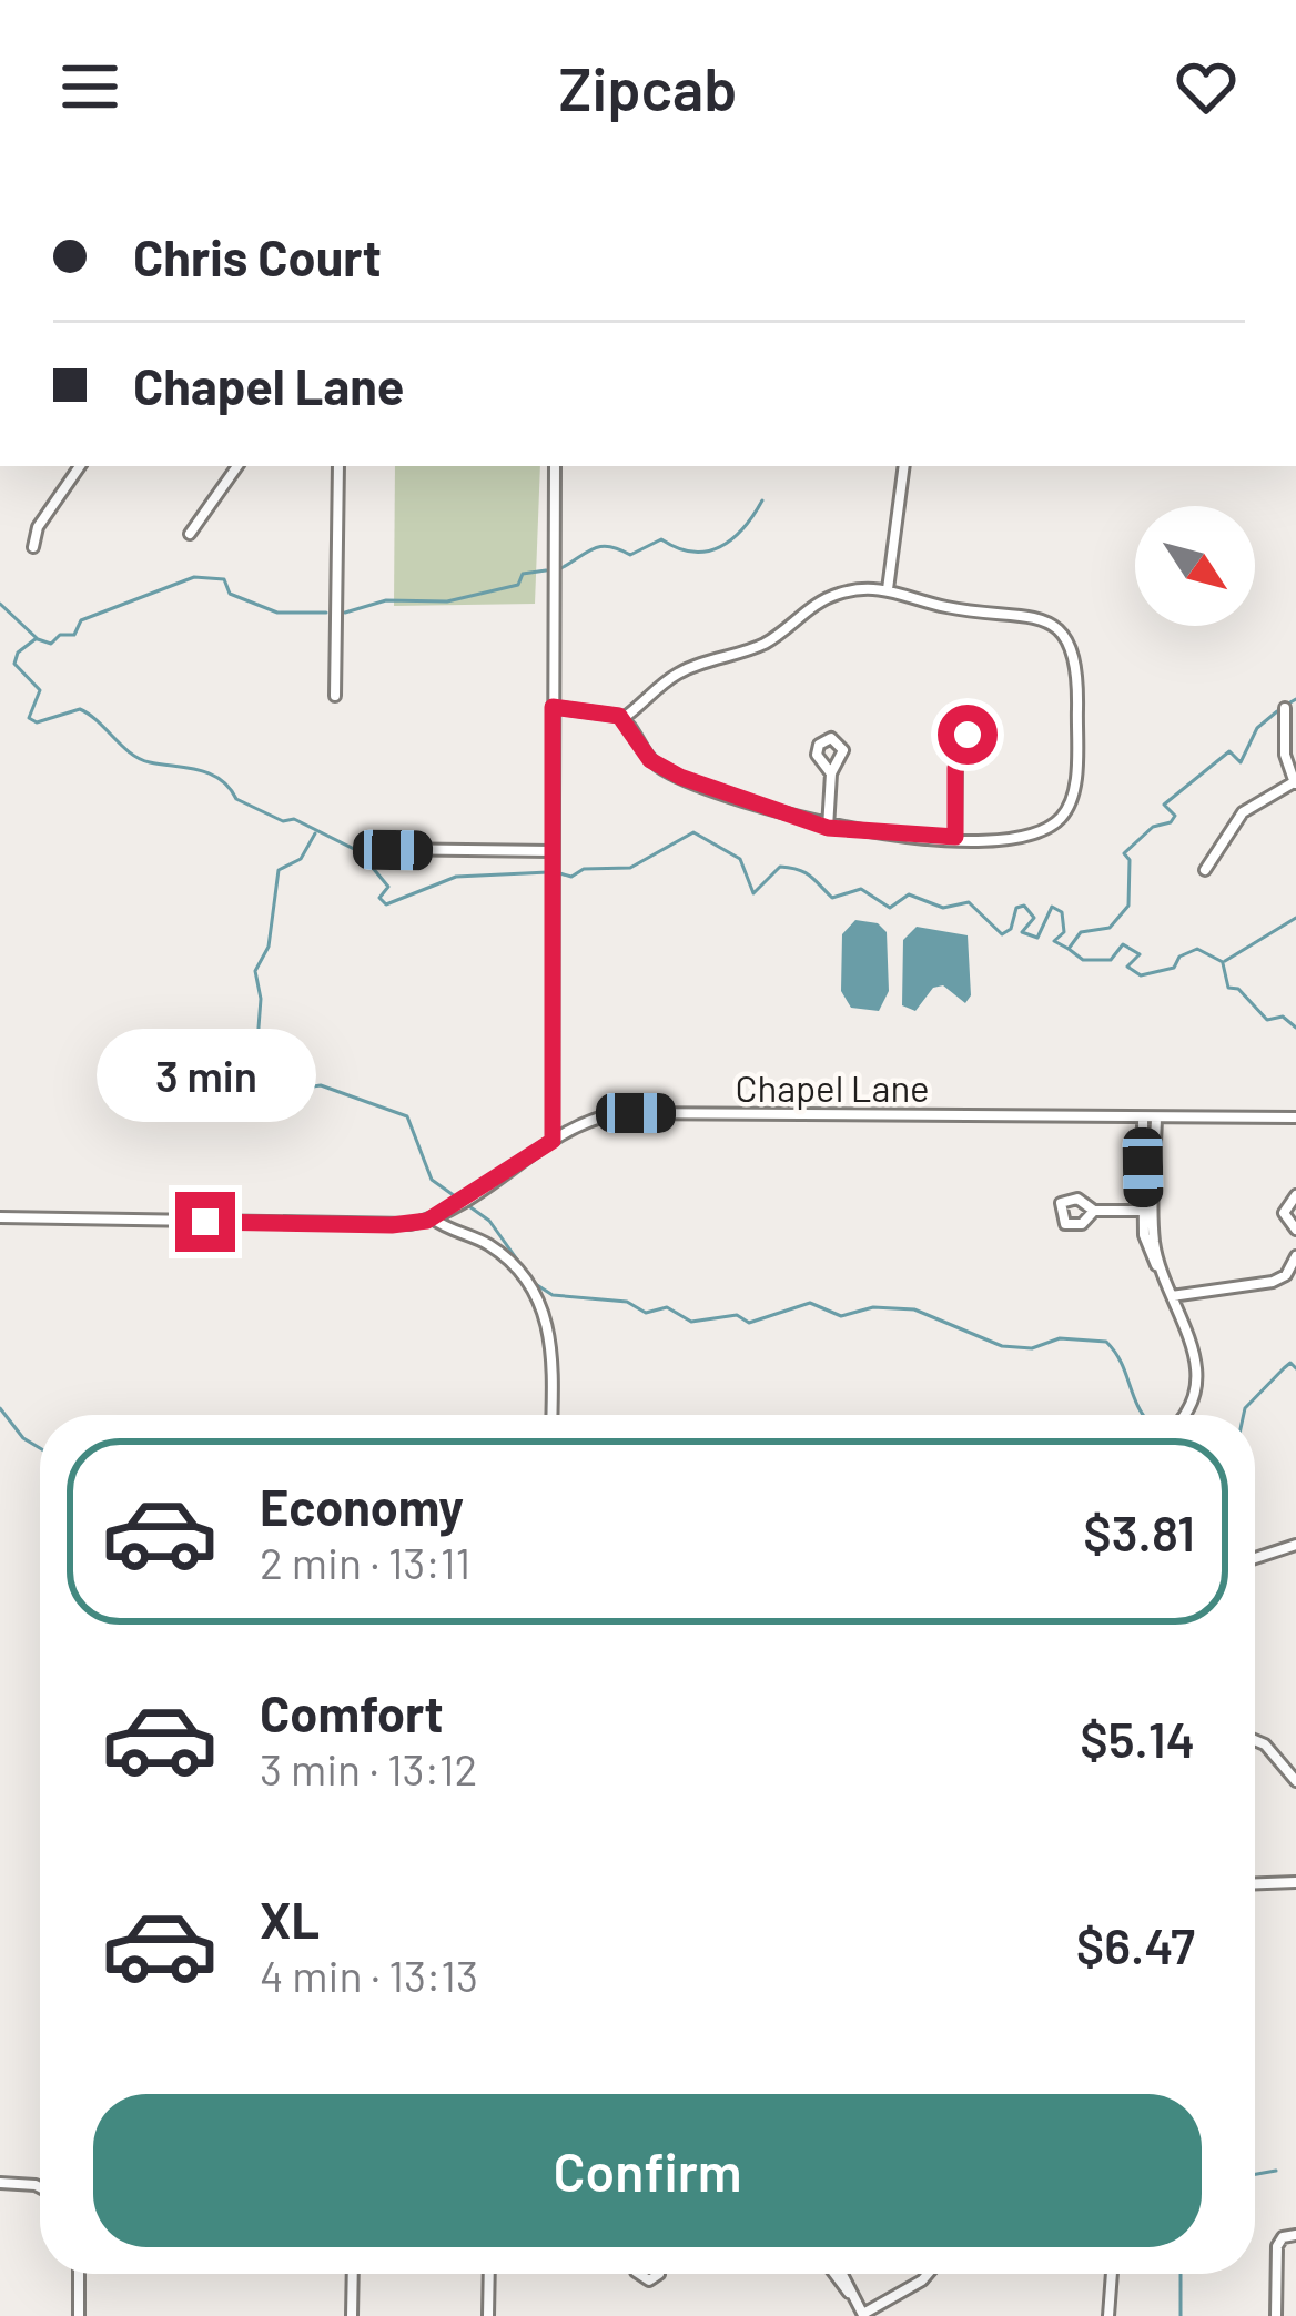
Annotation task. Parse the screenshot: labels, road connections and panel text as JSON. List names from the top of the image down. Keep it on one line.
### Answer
{"streets":{"street":["Chapel Lane"]},"north":"bottom right","page":{"header":"Zipcab","banner":["Chris Court","Chapel Lane"],"bubble":"3 min","list":[{"name":"Economy","note":"2 min · 13:11","value":"$3.81"},{"name":"Comfort","note":"3 min · 13:12","value":"$5.14"},{"name":"XL","note":"4 min · 13:13","value":"$6.47"}],"buttons":"Confirm"}}
